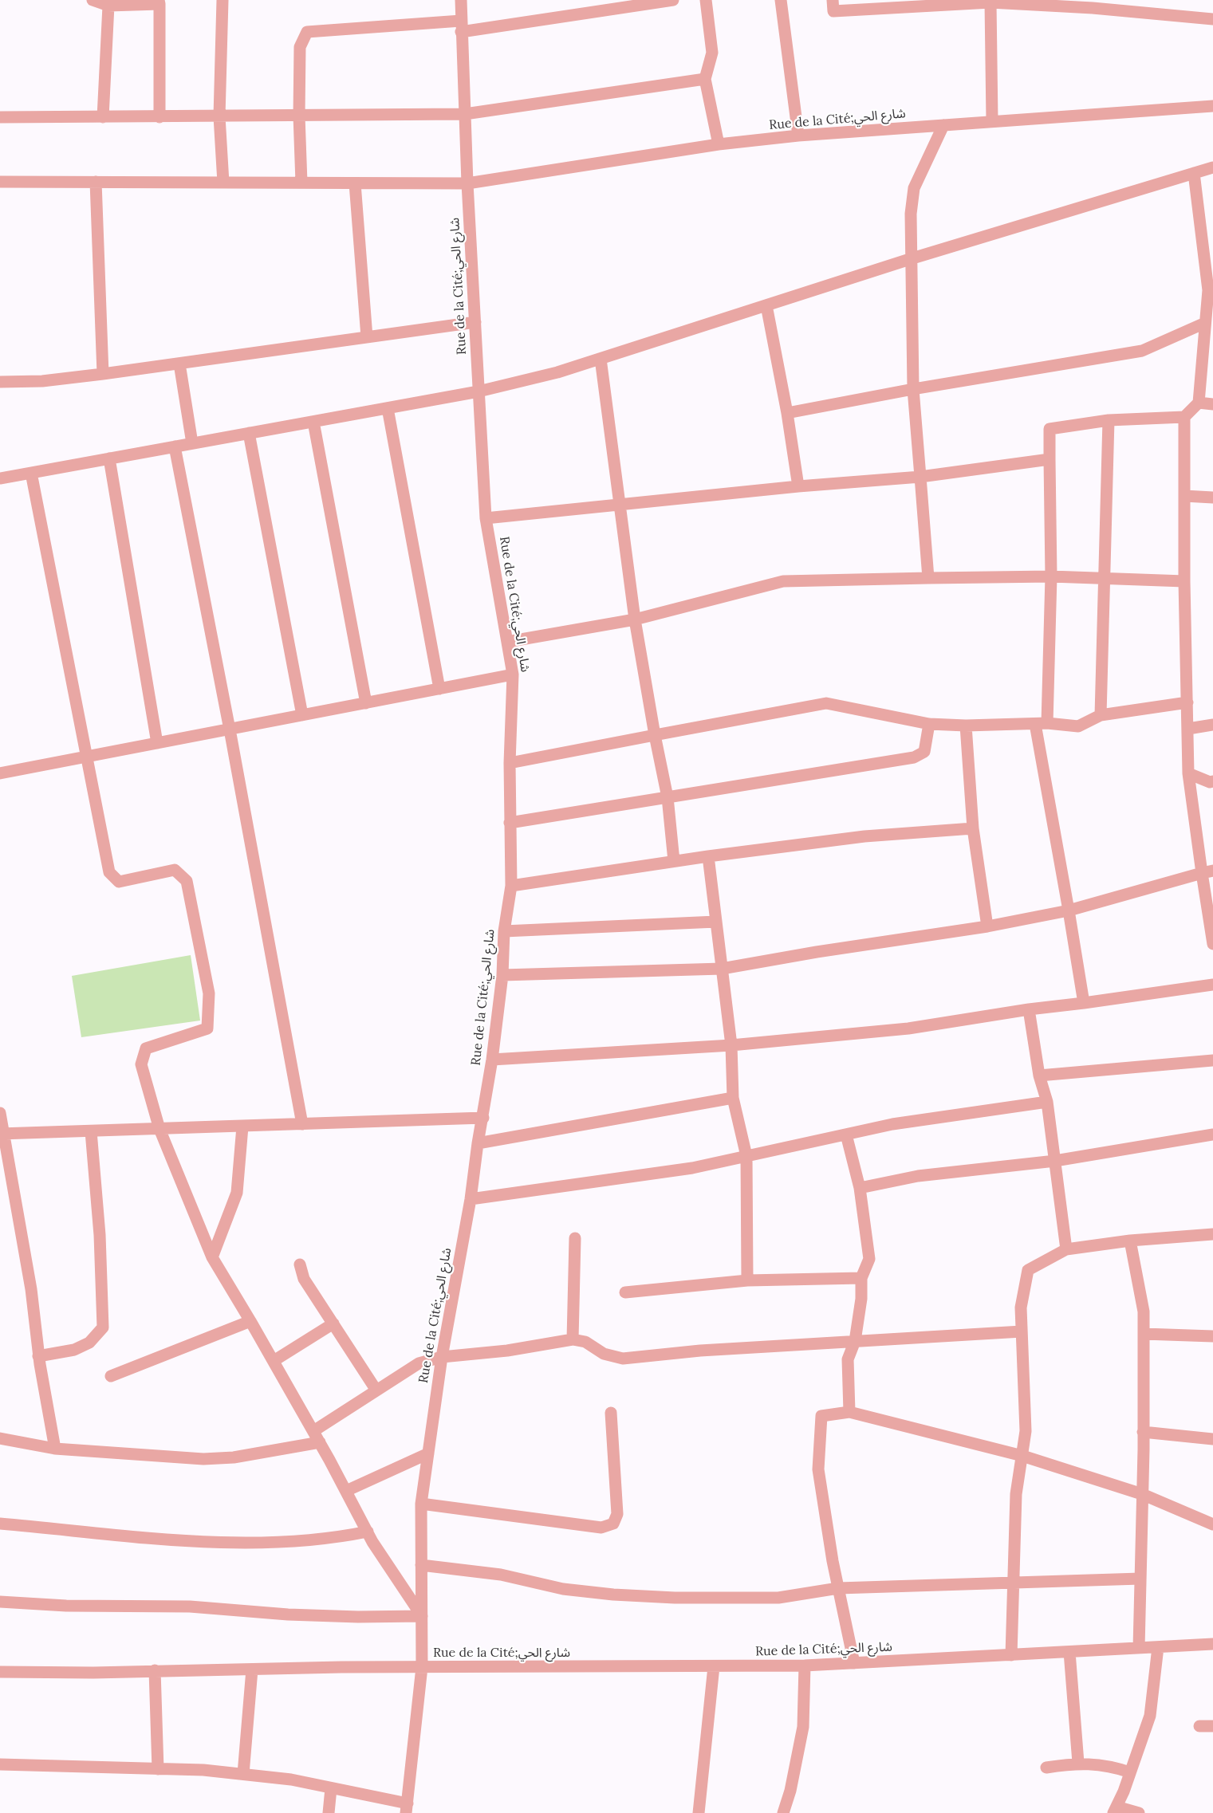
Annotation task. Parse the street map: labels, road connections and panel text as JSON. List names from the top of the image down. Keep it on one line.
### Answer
{"streets":{"street":["Rue de la Cité;شارع الحي"]}}
